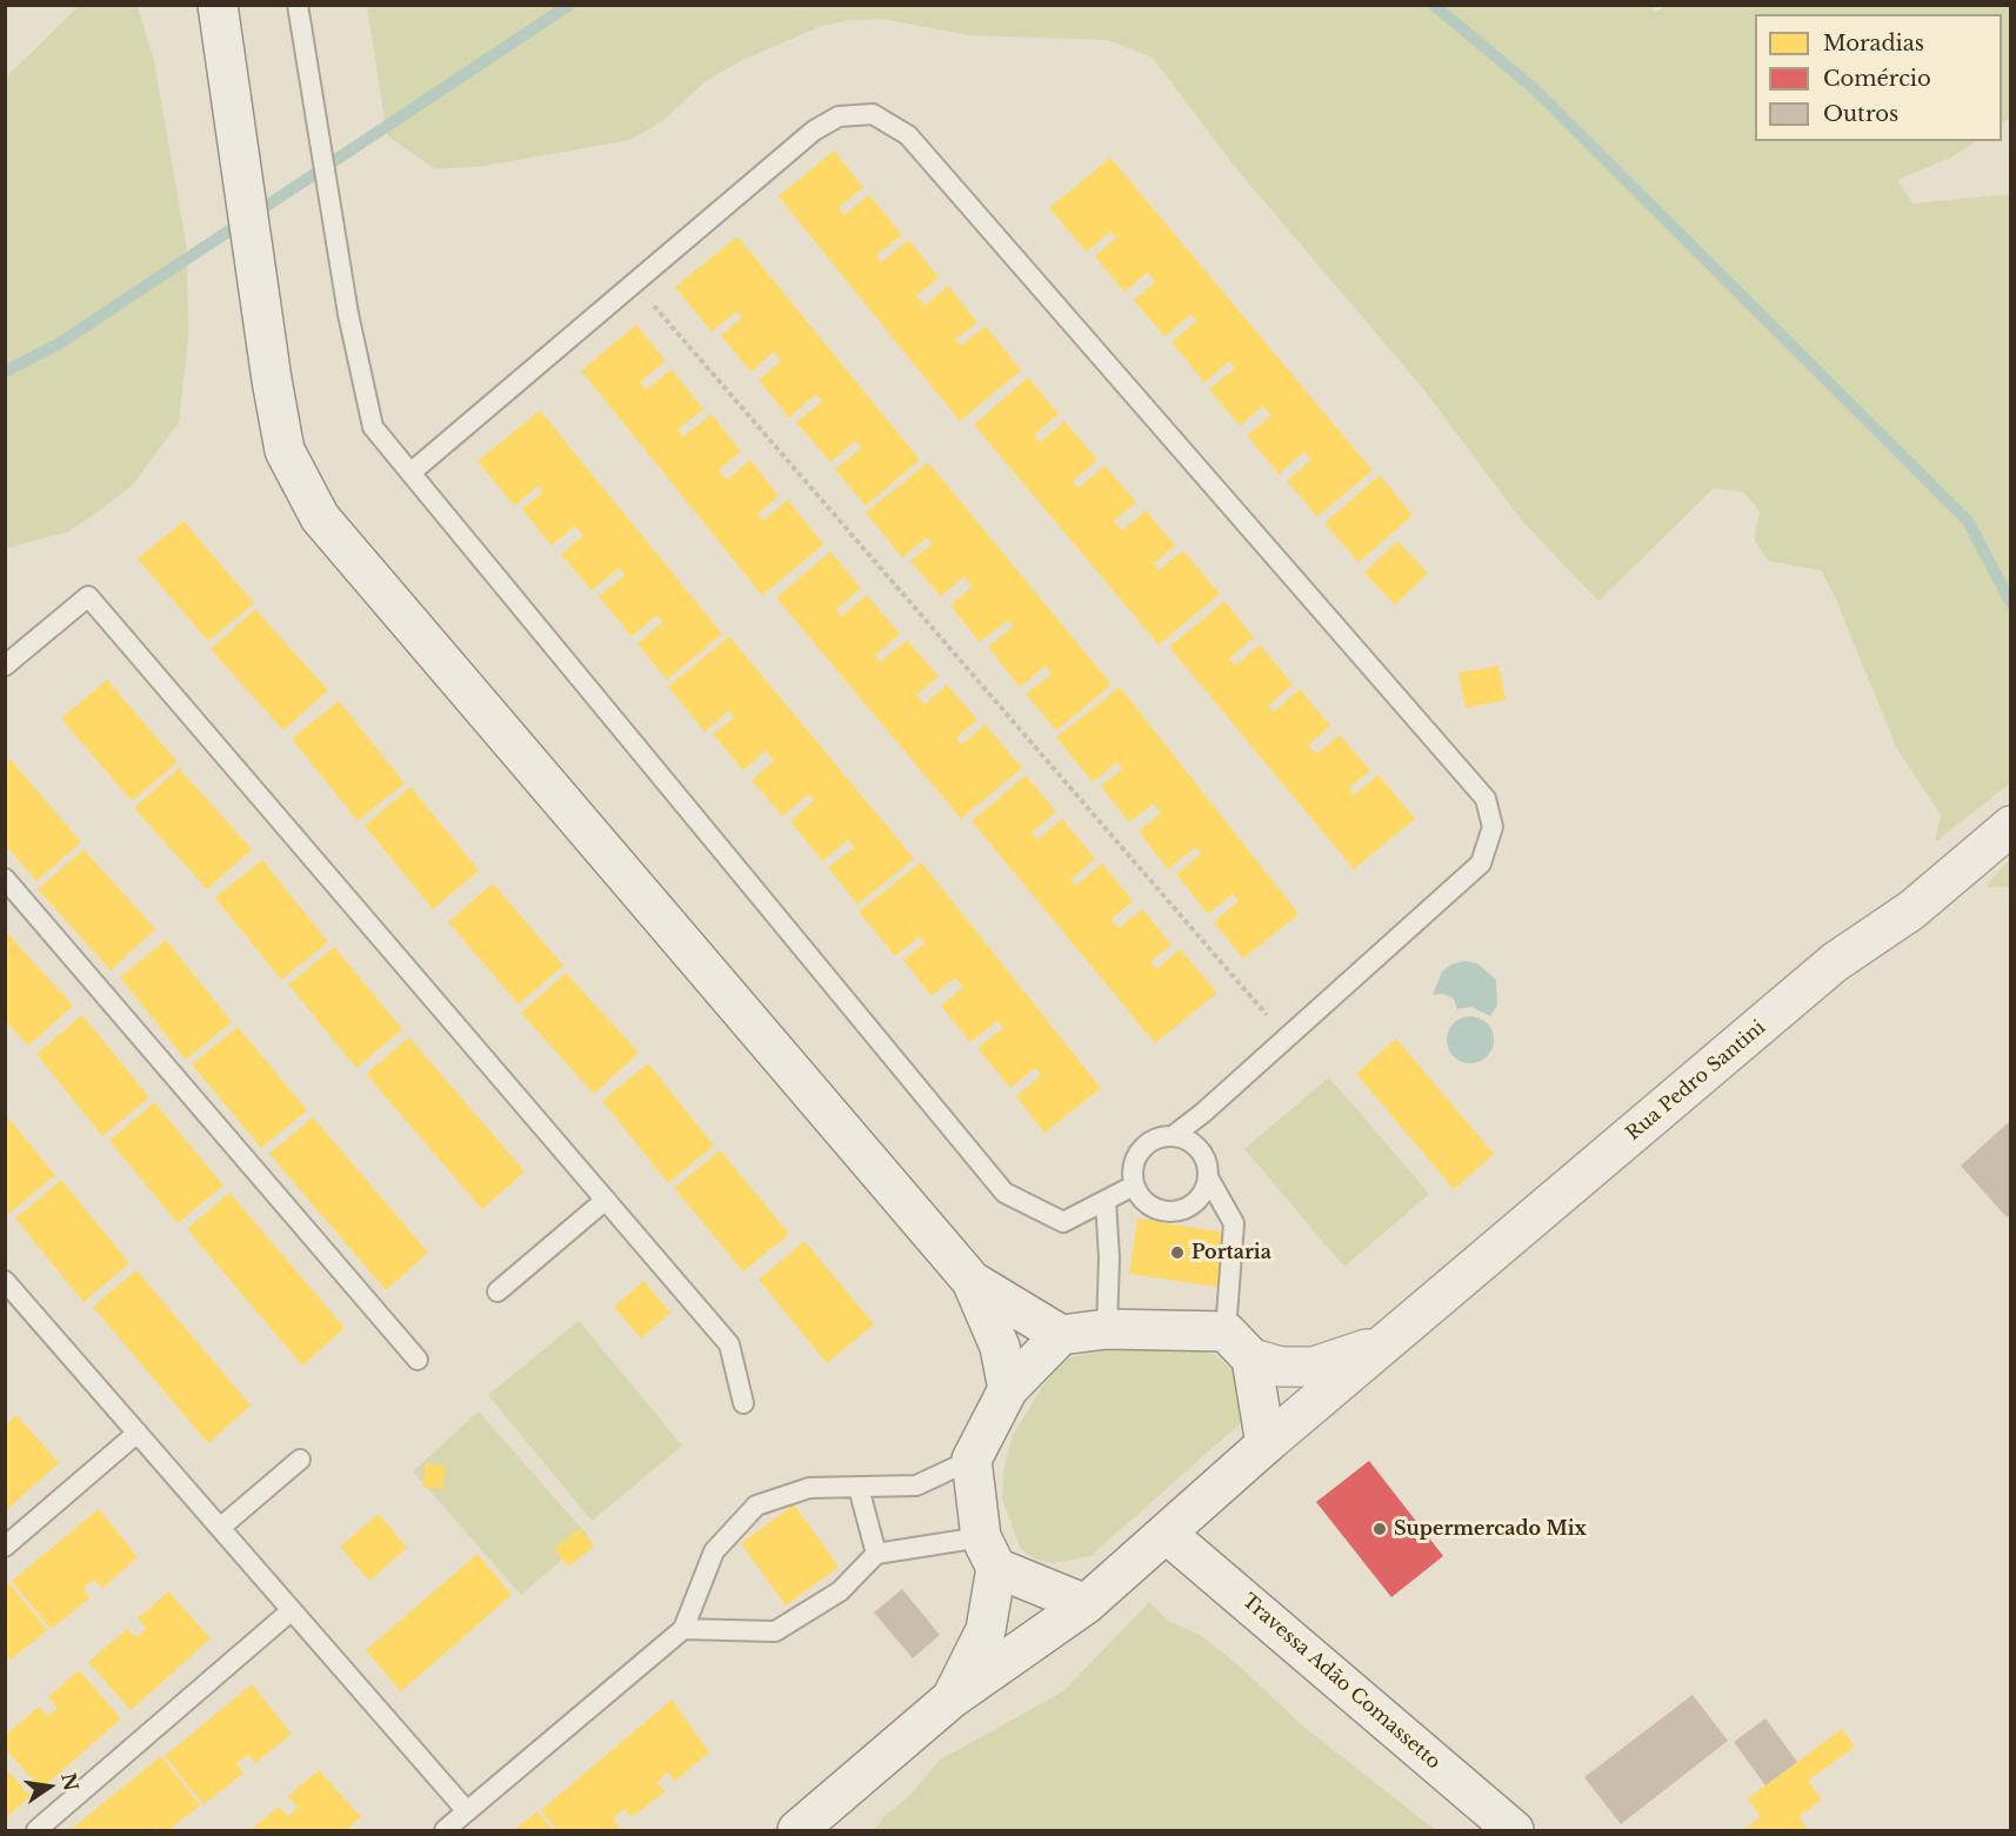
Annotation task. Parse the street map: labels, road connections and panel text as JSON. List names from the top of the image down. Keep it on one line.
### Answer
{"streets":{"street":["Rua Pedro Santini","Travessa Adão Comassetto"]},"crossings":[["Rua Pedro Santini","Travessa Adão Comassetto"]],"places":["Portaria","Supermercado Mix"],"legend":["Moradias","Comércio","Outros"],"north":"right"}
